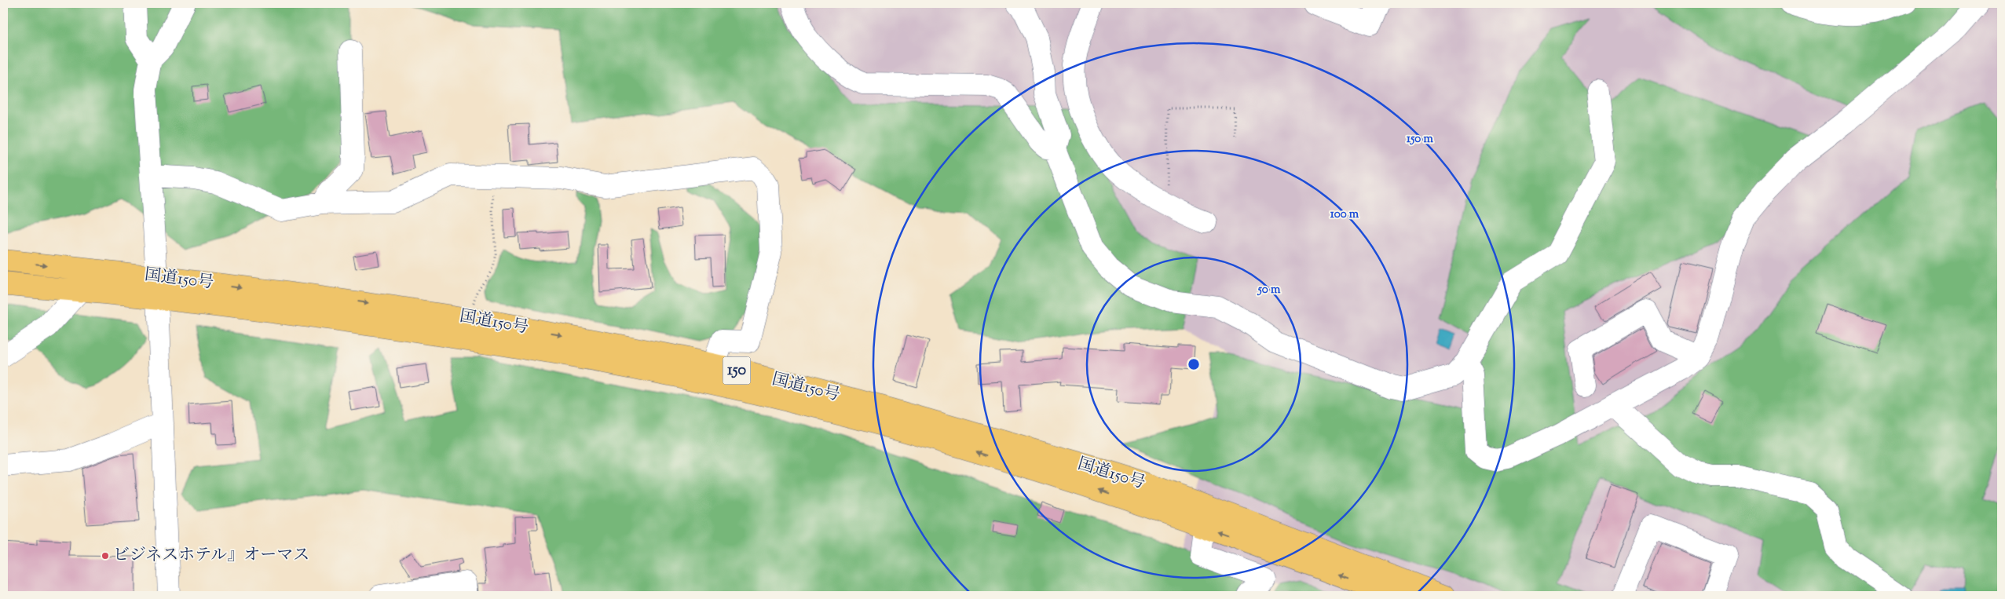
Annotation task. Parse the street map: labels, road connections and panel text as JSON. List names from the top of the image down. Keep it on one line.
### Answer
{"streets":{"highway":["国道150号","150"]},"places":["ビジネスホテル』オーマス"],"rings":["150 m","100 m","50 m"]}
